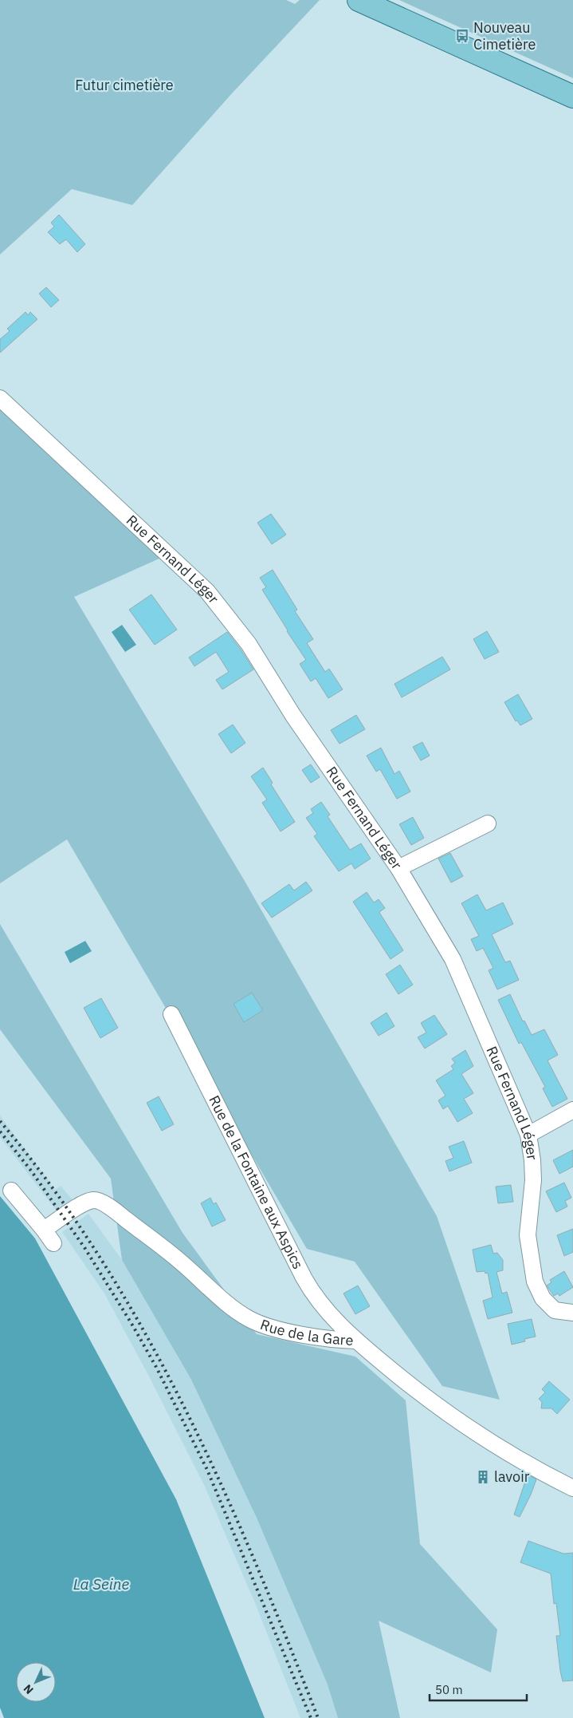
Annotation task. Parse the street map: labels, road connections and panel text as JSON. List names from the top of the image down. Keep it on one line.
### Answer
{"streets":{"street":["Rue Fernand Léger","Rue de la Fontaine aux Aspics","Rue de la Gare"]},"crossings":[["Rue de la Fontaine aux Aspics","Rue de la Gare"]],"water":["La Seine"],"parks":["Futur cimetière"],"places":{"bus stop":["Nouveau Cimetière"],"building":["lavoir"]},"scale_bar":"50 m","north":"bottom left"}
